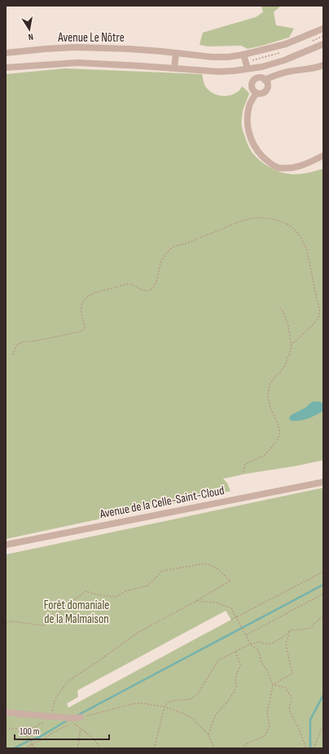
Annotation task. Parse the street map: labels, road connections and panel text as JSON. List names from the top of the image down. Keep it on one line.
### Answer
{"streets":{"street":["Avenue Le Nôtre","Avenue de la Celle-Saint-Cloud"]},"parks":["Forêt domaniale de la Malmaison"],"scale_bar":"100 m","north":"bottom"}
